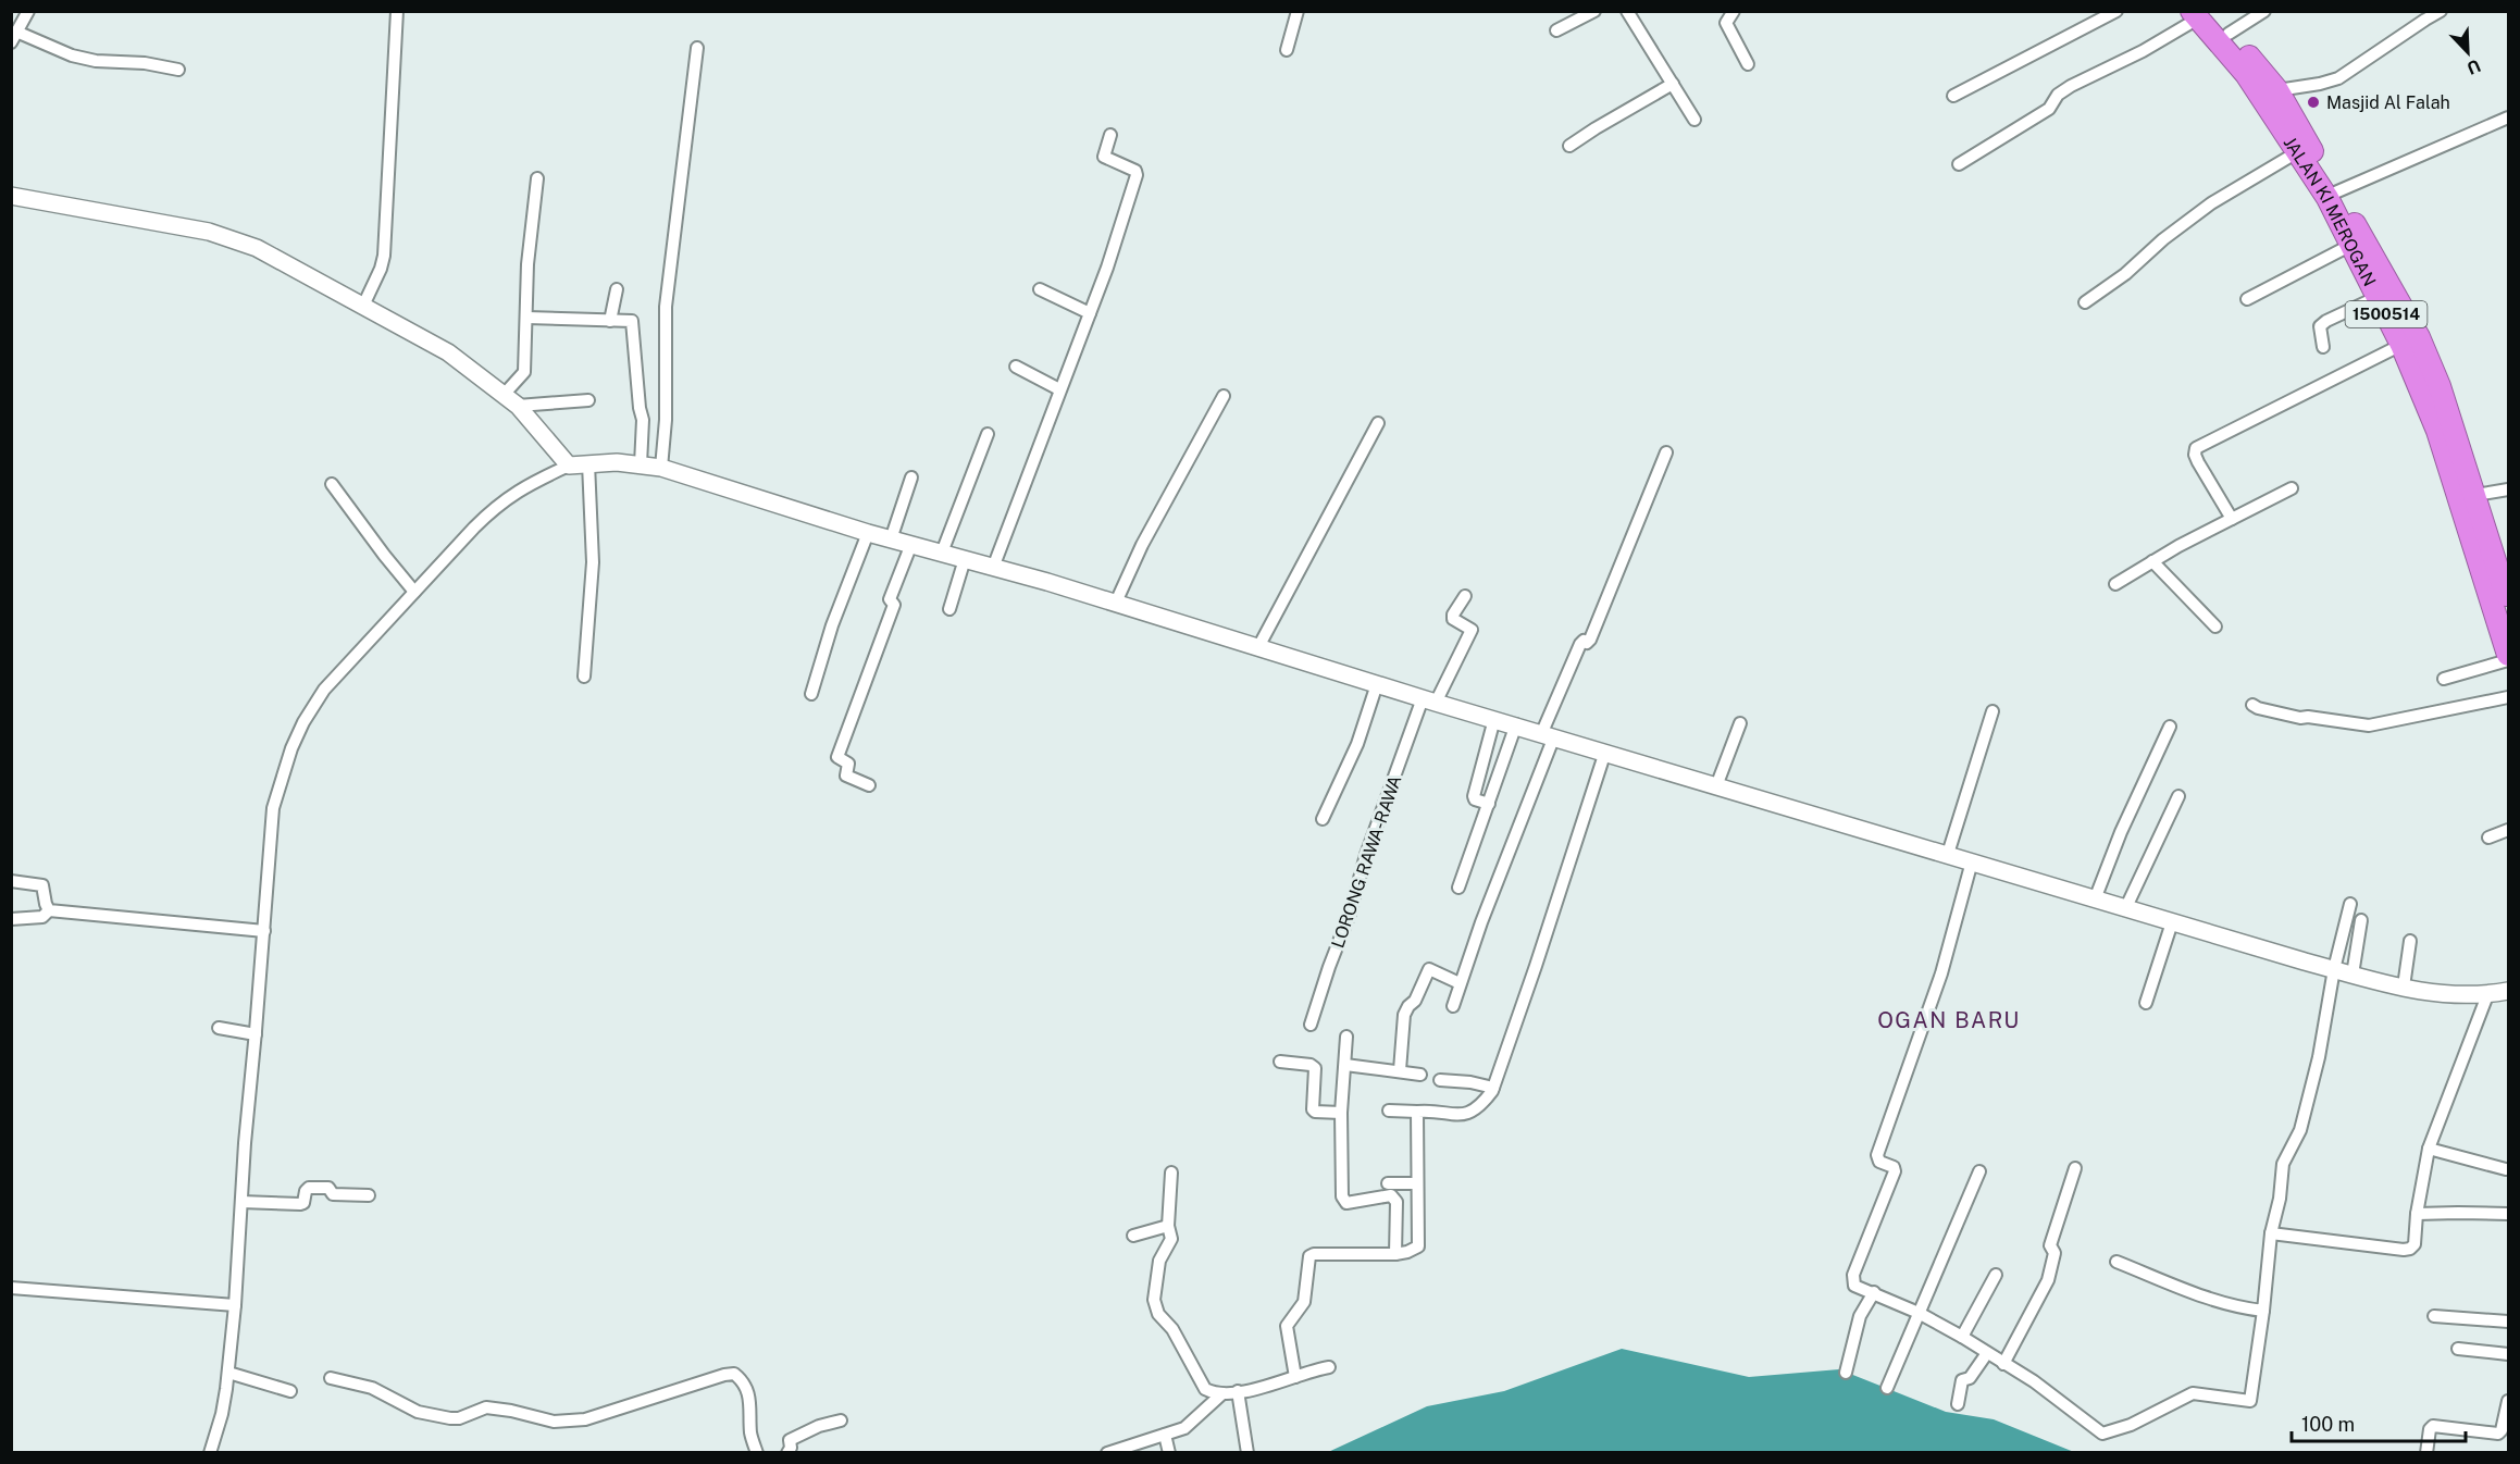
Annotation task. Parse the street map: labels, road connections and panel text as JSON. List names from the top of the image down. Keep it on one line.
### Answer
{"streets":{"highway":["JALAN KI MEROGAN","1500514"],"street":["LORONG RAWA-RAWA"]},"districts":["OGAN BARU"],"places":["Masjid Al Falah"],"scale_bar":"100 m","north":"bottom right"}
